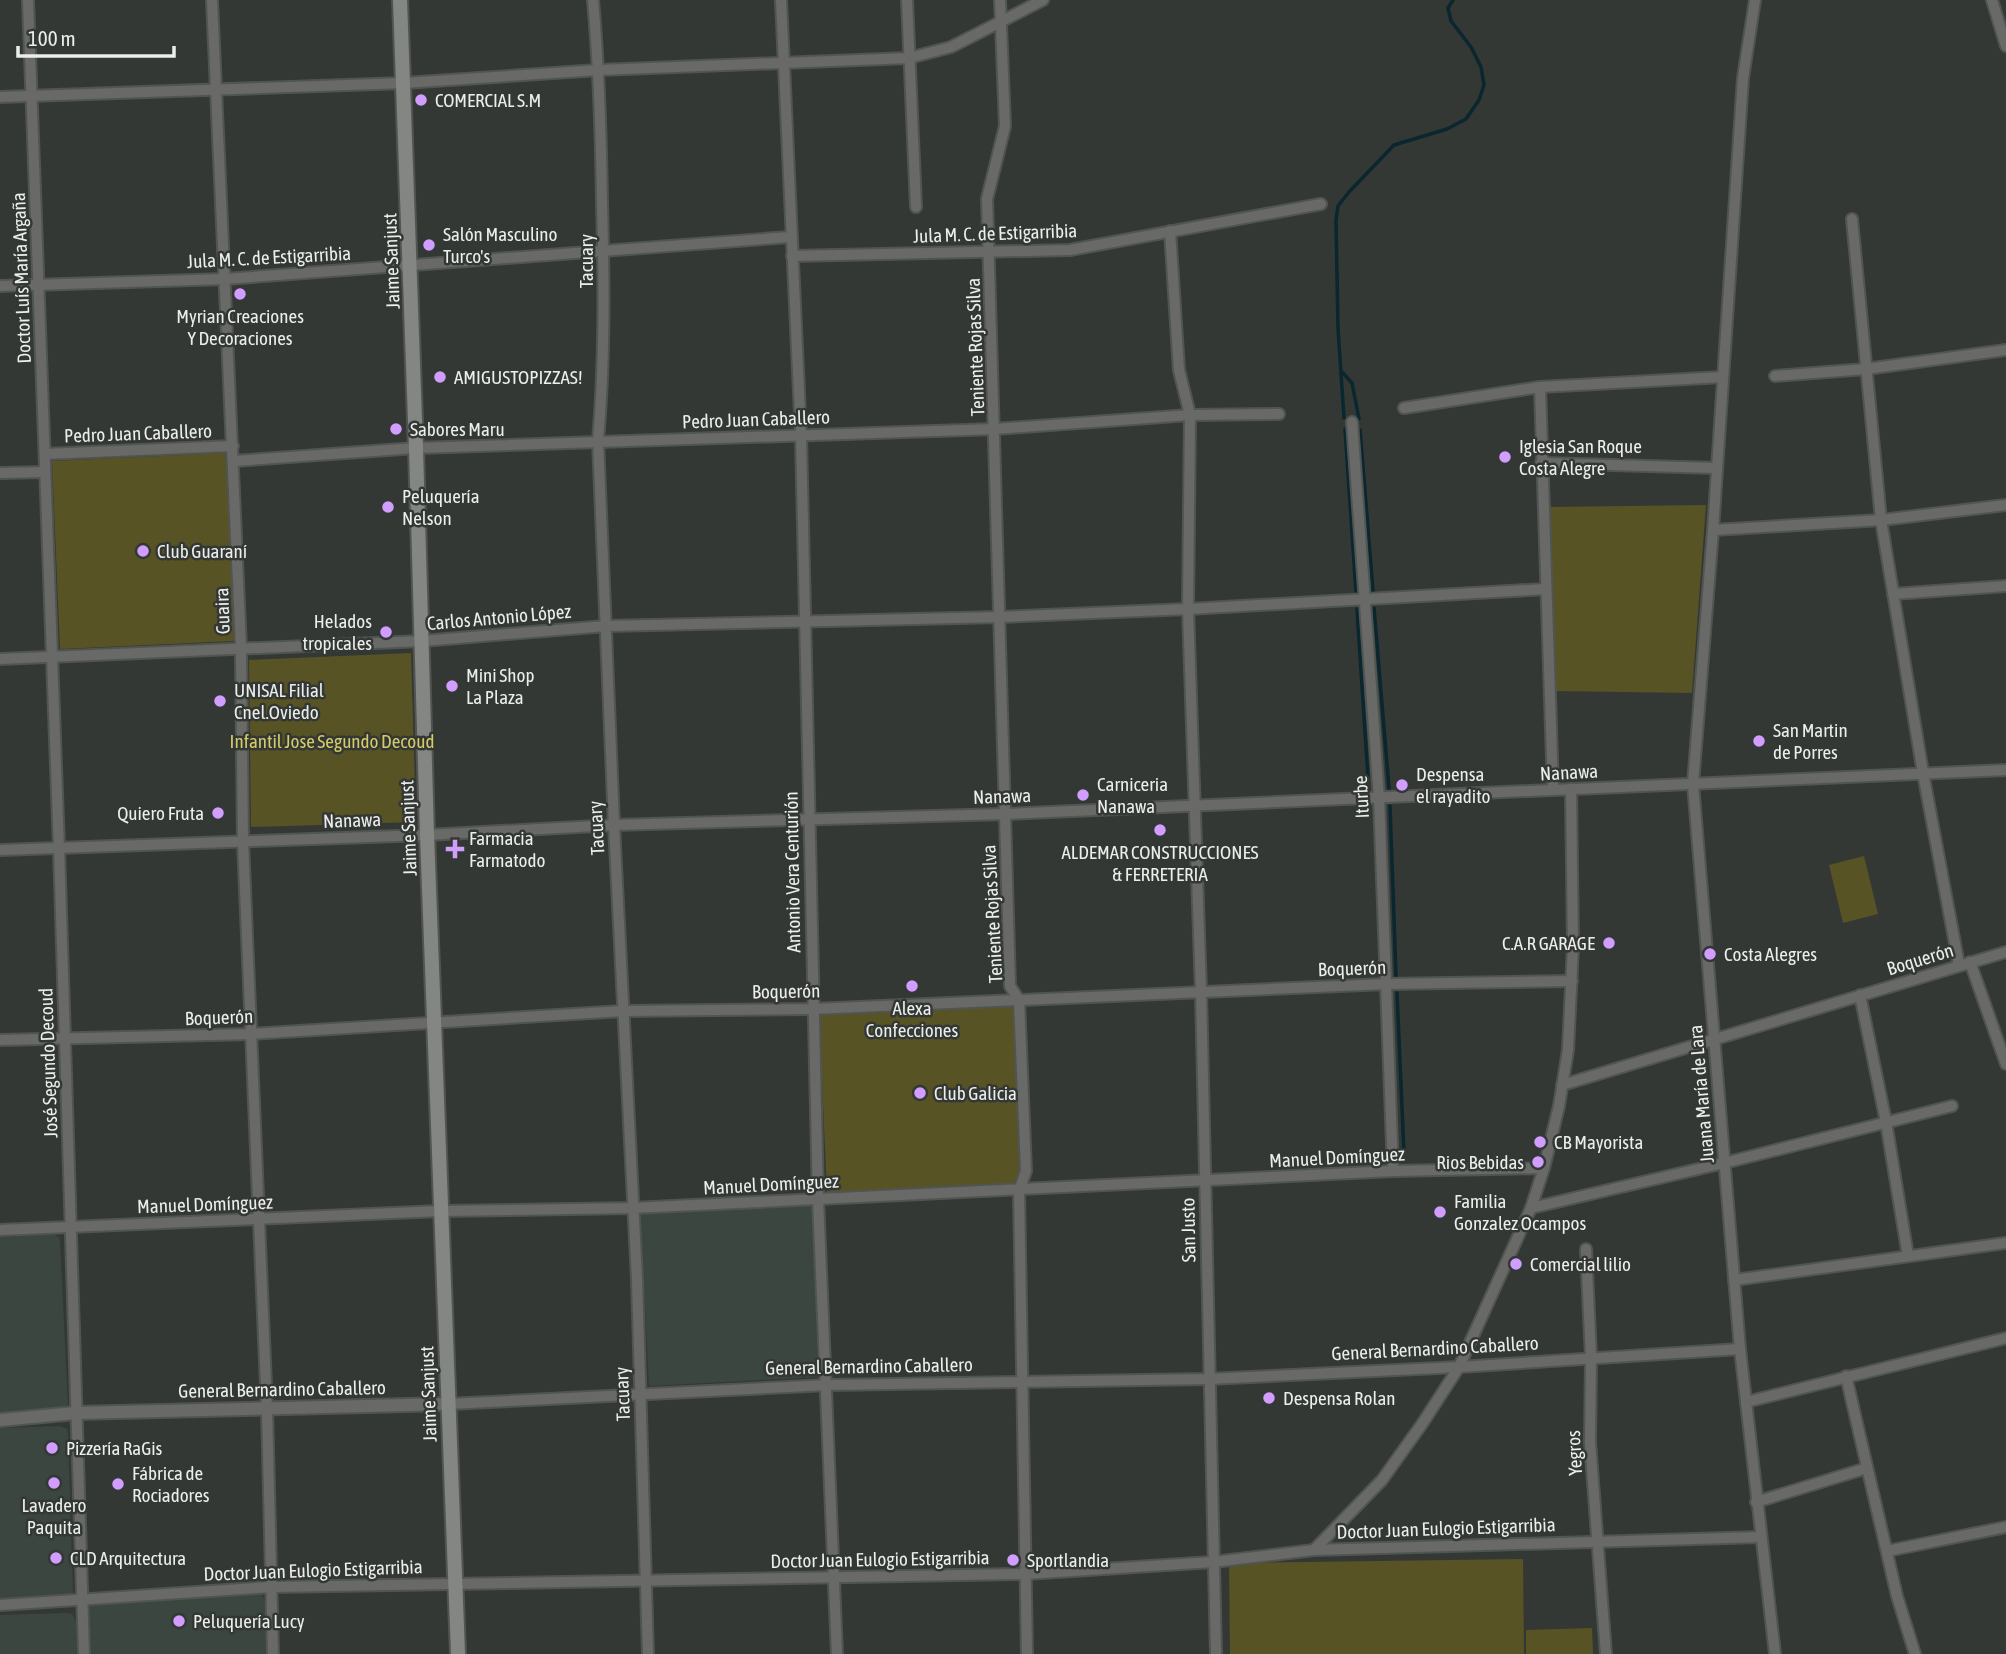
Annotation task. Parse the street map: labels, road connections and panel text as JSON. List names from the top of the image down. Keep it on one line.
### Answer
{"streets":{"main road":["Jaime Sanjust"],"street":["Jula M. C. de Estigarribia","Tacuary","Doctor Luís María Argaña","Teniente Rojas Silva","Pedro Juan Caballero","Guaira","Carlos Antonio López","Nanawa","Iturbe","Antonio Vera Centurión","Boquerón","José Segundo Decoud","Juana María de Lara","Manuel Domínguez","San Justo","General Bernardino Caballero","Yegros","Doctor Juan Eulogio Estigarribia"]},"crossings":[["Jula M. C. de Estigarribia","Jaime Sanjust"],["Jula M. C. de Estigarribia","Tacuary"],["Jula M. C. de Estigarribia","Doctor Luís María Argaña"],["Jula M. C. de Estigarribia","Teniente Rojas Silva"],["Jula M. C. de Estigarribia","Guaira"],["Jula M. C. de Estigarribia","Antonio Vera Centurión"],["Jula M. C. de Estigarribia","San Justo"],["Jaime Sanjust","Pedro Juan Caballero"],["Jaime Sanjust","Carlos Antonio López"],["Jaime Sanjust","Nanawa"],["Jaime Sanjust","Boquerón"],["Jaime Sanjust","Manuel Domínguez"],["Jaime Sanjust","General Bernardino Caballero"],["Jaime Sanjust","Doctor Juan Eulogio Estigarribia"],["Tacuary","Pedro Juan Caballero"],["Tacuary","Carlos Antonio López"],["Tacuary","Nanawa"],["Tacuary","Boquerón"],["Tacuary","Manuel Domínguez"],["Tacuary","General Bernardino Caballero"],["Tacuary","Doctor Juan Eulogio Estigarribia"],["Doctor Luís María Argaña","Pedro Juan Caballero"],["Doctor Luís María Argaña","José Segundo Decoud"],["Teniente Rojas Silva","Pedro Juan Caballero"],["Teniente Rojas Silva","Carlos Antonio López"],["Teniente Rojas Silva","Nanawa"],["Teniente Rojas Silva","Boquerón"],["Teniente Rojas Silva","Manuel Domínguez"],["Teniente Rojas Silva","General Bernardino Caballero"],["Teniente Rojas Silva","Doctor Juan Eulogio Estigarribia"],["Pedro Juan Caballero","Guaira"],["Pedro Juan Caballero","Antonio Vera Centurión"],["Pedro Juan Caballero","San Justo"],["Guaira","Carlos Antonio López"],["Guaira","Nanawa"],["Guaira","Boquerón"],["Guaira","Manuel Domínguez"],["Guaira","General Bernardino Caballero"],["Guaira","Doctor Juan Eulogio Estigarribia"],["Carlos Antonio López","Iturbe"],["Carlos Antonio López","Antonio Vera Centurión"],["Carlos Antonio López","José Segundo Decoud"],["Carlos Antonio López","San Justo"],["Nanawa","Iturbe"],["Nanawa","Antonio Vera Centurión"],["Nanawa","José Segundo Decoud"],["Nanawa","Juana María de Lara"],["Nanawa","San Justo"],["Iturbe","Boquerón"],["Iturbe","Manuel Domínguez"],["Antonio Vera Centurión","Boquerón"],["Antonio Vera Centurión","Manuel Domínguez"],["Antonio Vera Centurión","General Bernardino Caballero"],["Antonio Vera Centurión","Doctor Juan Eulogio Estigarribia"],["Boquerón","José Segundo Decoud"],["Boquerón","Juana María de Lara"],["Boquerón","San Justo"],["José Segundo Decoud","Manuel Domínguez"],["José Segundo Decoud","General Bernardino Caballero"],["José Segundo Decoud","Doctor Juan Eulogio Estigarribia"],["Juana María de Lara","General Bernardino Caballero"],["Juana María de Lara","Doctor Juan Eulogio Estigarribia"],["Manuel Domínguez","San Justo"],["San Justo","General Bernardino Caballero"],["San Justo","Doctor Juan Eulogio Estigarribia"],["General Bernardino Caballero","Yegros"],["Yegros","Doctor Juan Eulogio Estigarribia"]],"parks":["Infantil Jose Segundo Decoud"],"places":{"other":["COMERCIAL S.M","Salón Masculino Turco's","Myrian Creaciones Y Decoraciones","AMIGUSTOPIZZAS!","Sabores Maru","Iglesia San Roque Costa Alegre","Peluquería Nelson","Club Guaraní","Helados tropicales","Mini Shop La Plaza","UNISAL Filial Cnel.Oviedo","San Martin de Porres","Despensa el rayadito","Carniceria Nanawa","Quiero Fruta","ALDEMAR CONSTRUCCIONES & FERRETERIA","C.A.R GARAGE","Costa Alegres","Alexa Confecciones","Club Galicia","CB Mayorista","Rios Bebidas","Familia Gonzalez Ocampos","Comercial lilio","Despensa Rolan","Pizzería RaGis","Lavadero Paquita","Fábrica de Rociadores","CLD Arquitectura","Sportlandia","Peluquería Lucy"],"health":["Farmacia Farmatodo"]},"scale_bar":"100 m"}
